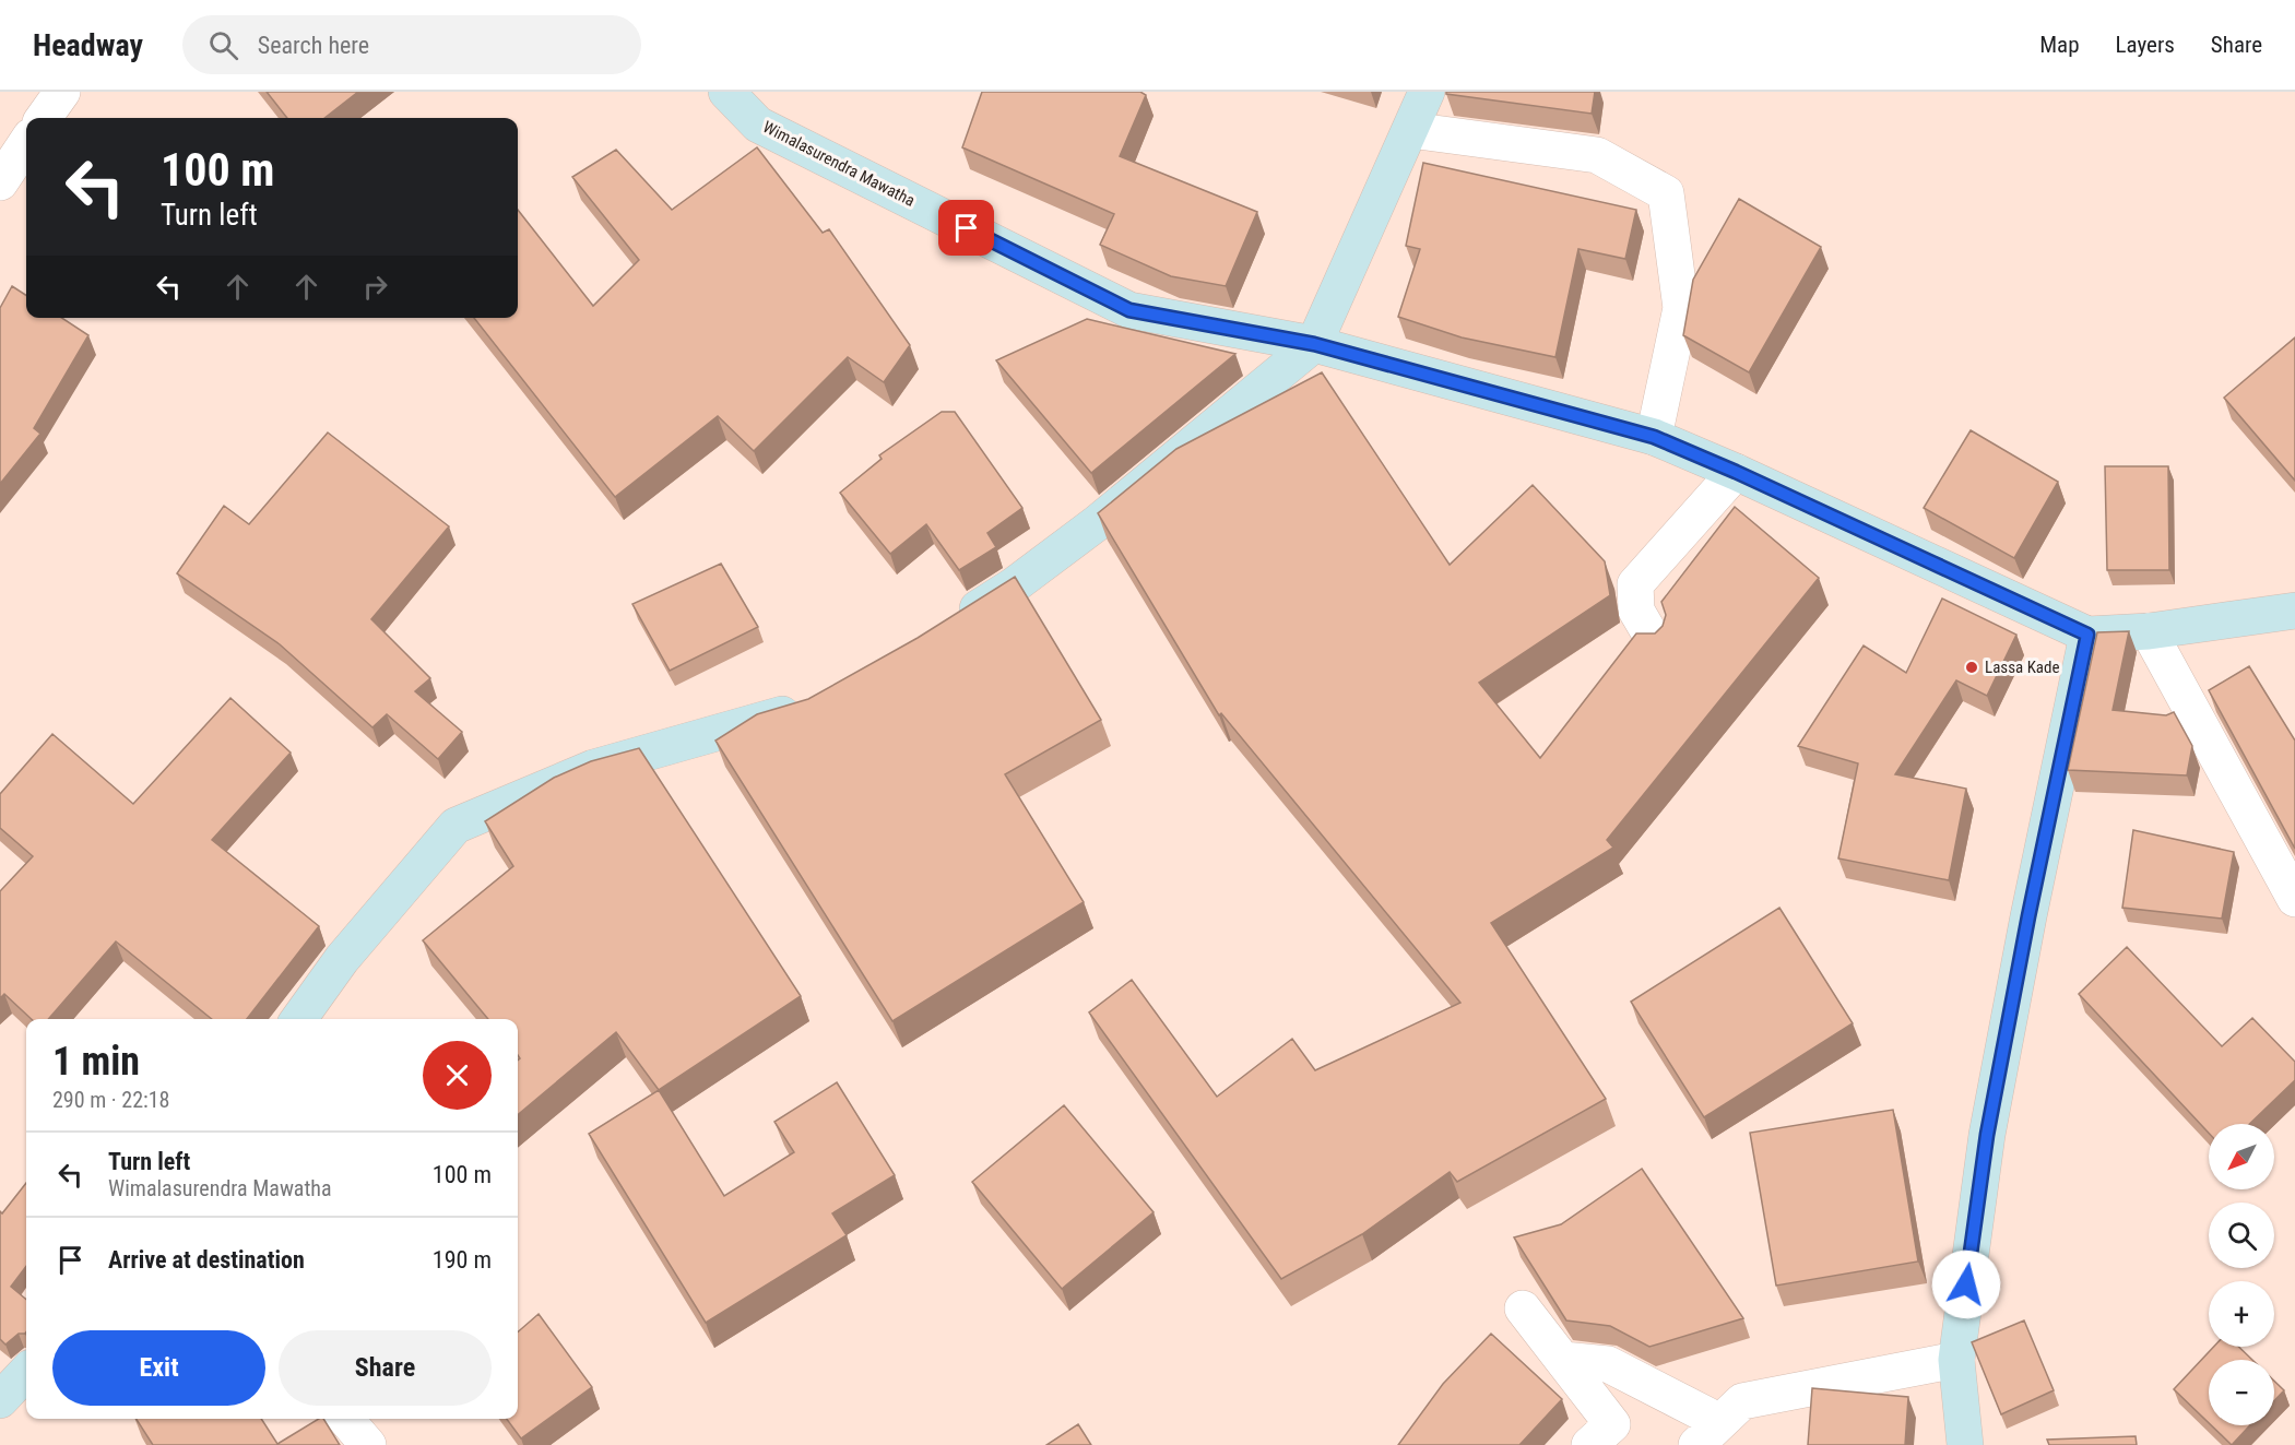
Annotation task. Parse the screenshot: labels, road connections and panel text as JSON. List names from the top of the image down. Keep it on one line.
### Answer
{"streets":{"street":["Wimalasurendra Mawatha"]},"places":["Lassa Kade"],"north":"bottom left","page":{"header":"Headway","search":"Search here","nav":["Map","Layers","Share"],"turn":["100 m","Turn left"],"heading":["1 min","290 m · 22:18"],"map_buttons":["+","−"],"list":[{"name":"Turn left","note":"Wimalasurendra Mawatha","value":"100 m"},{"name":"Arrive at destination","value":"190 m"}],"buttons":["Exit","Share"]}}
